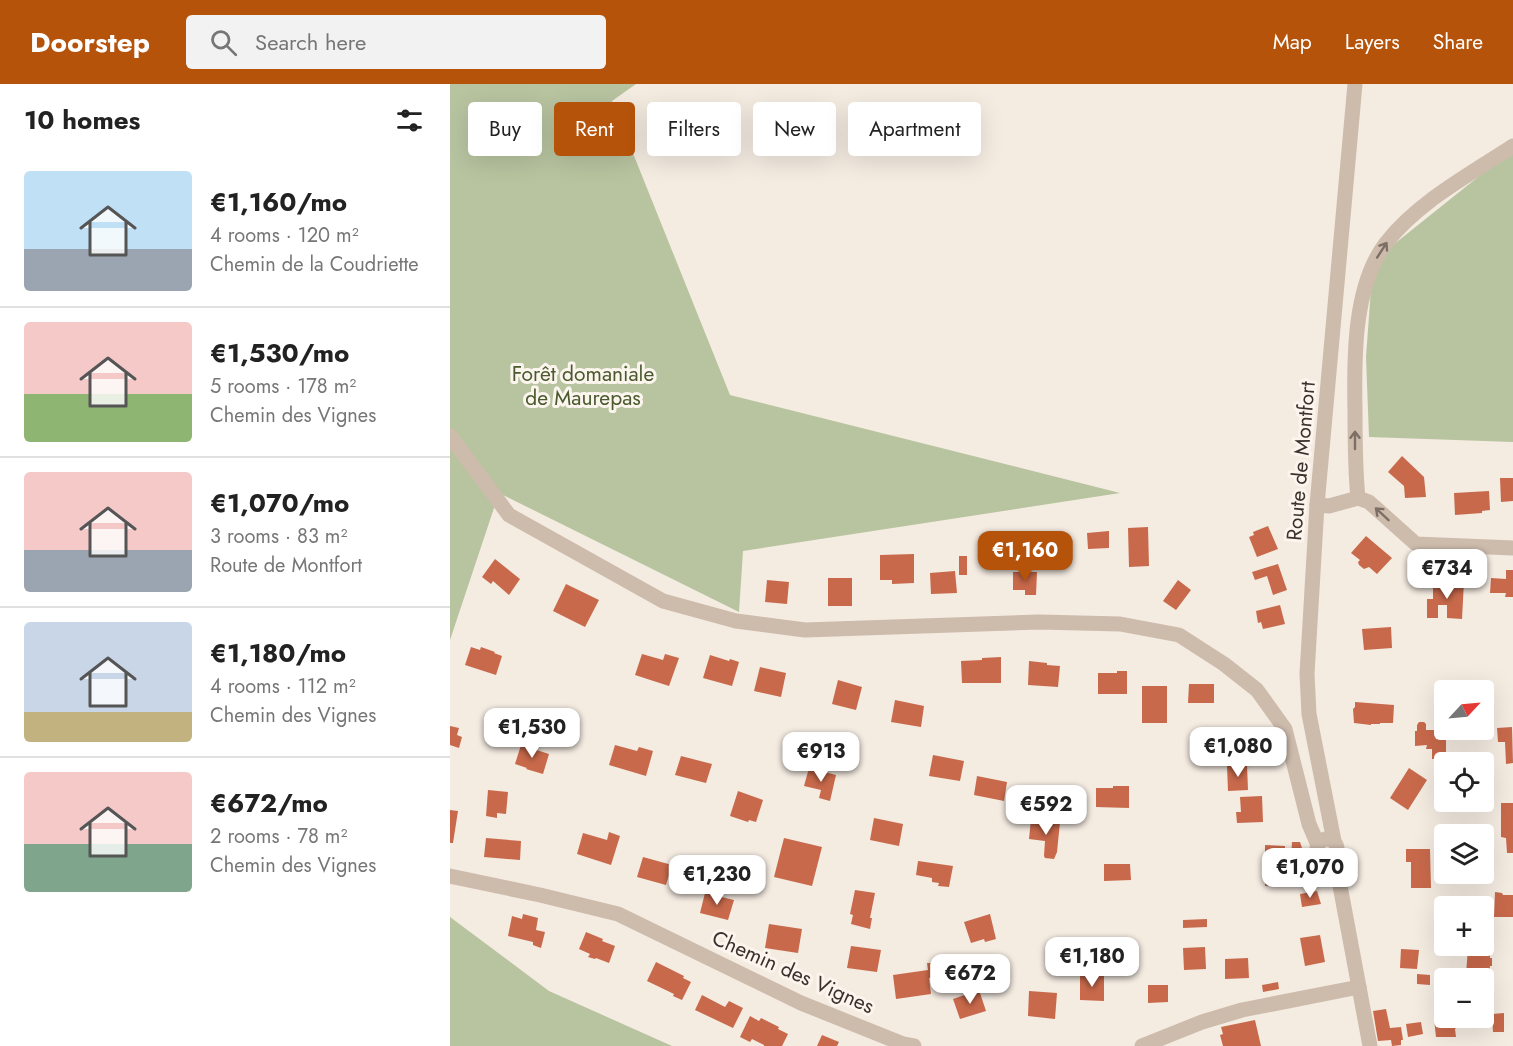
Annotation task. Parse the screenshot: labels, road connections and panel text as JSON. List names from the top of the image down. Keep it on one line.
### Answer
{"streets":{"street":["Route de Montfort","Chemin des Vignes"]},"parks":["Forêt domaniale de Maurepas"],"north":"top right","page":{"header":"Doorstep","search":"Search here","nav":["Map","Layers","Share"],"heading":"10 homes","chip":["Buy","Rent","Filters","New","Apartment"],"list":[{"name":"€1,160/mo","note":"4 rooms · 120 m² · Chemin de la Coudriette"},{"name":"€1,530/mo","note":"5 rooms · 178 m² · Chemin des Vignes"},{"name":"€1,070/mo","note":"3 rooms · 83 m² · Route de Montfort"},{"name":"€1,180/mo","note":"4 rooms · 112 m² · Chemin des Vignes"},{"name":"€672/mo","note":"2 rooms · 78 m² · Chemin des Vignes"}],"price":["€1,160","€734","€1,530","€1,080","€913","€592","€1,070","€1,230","€1,180","€672"],"map_buttons":["+","−"]}}
